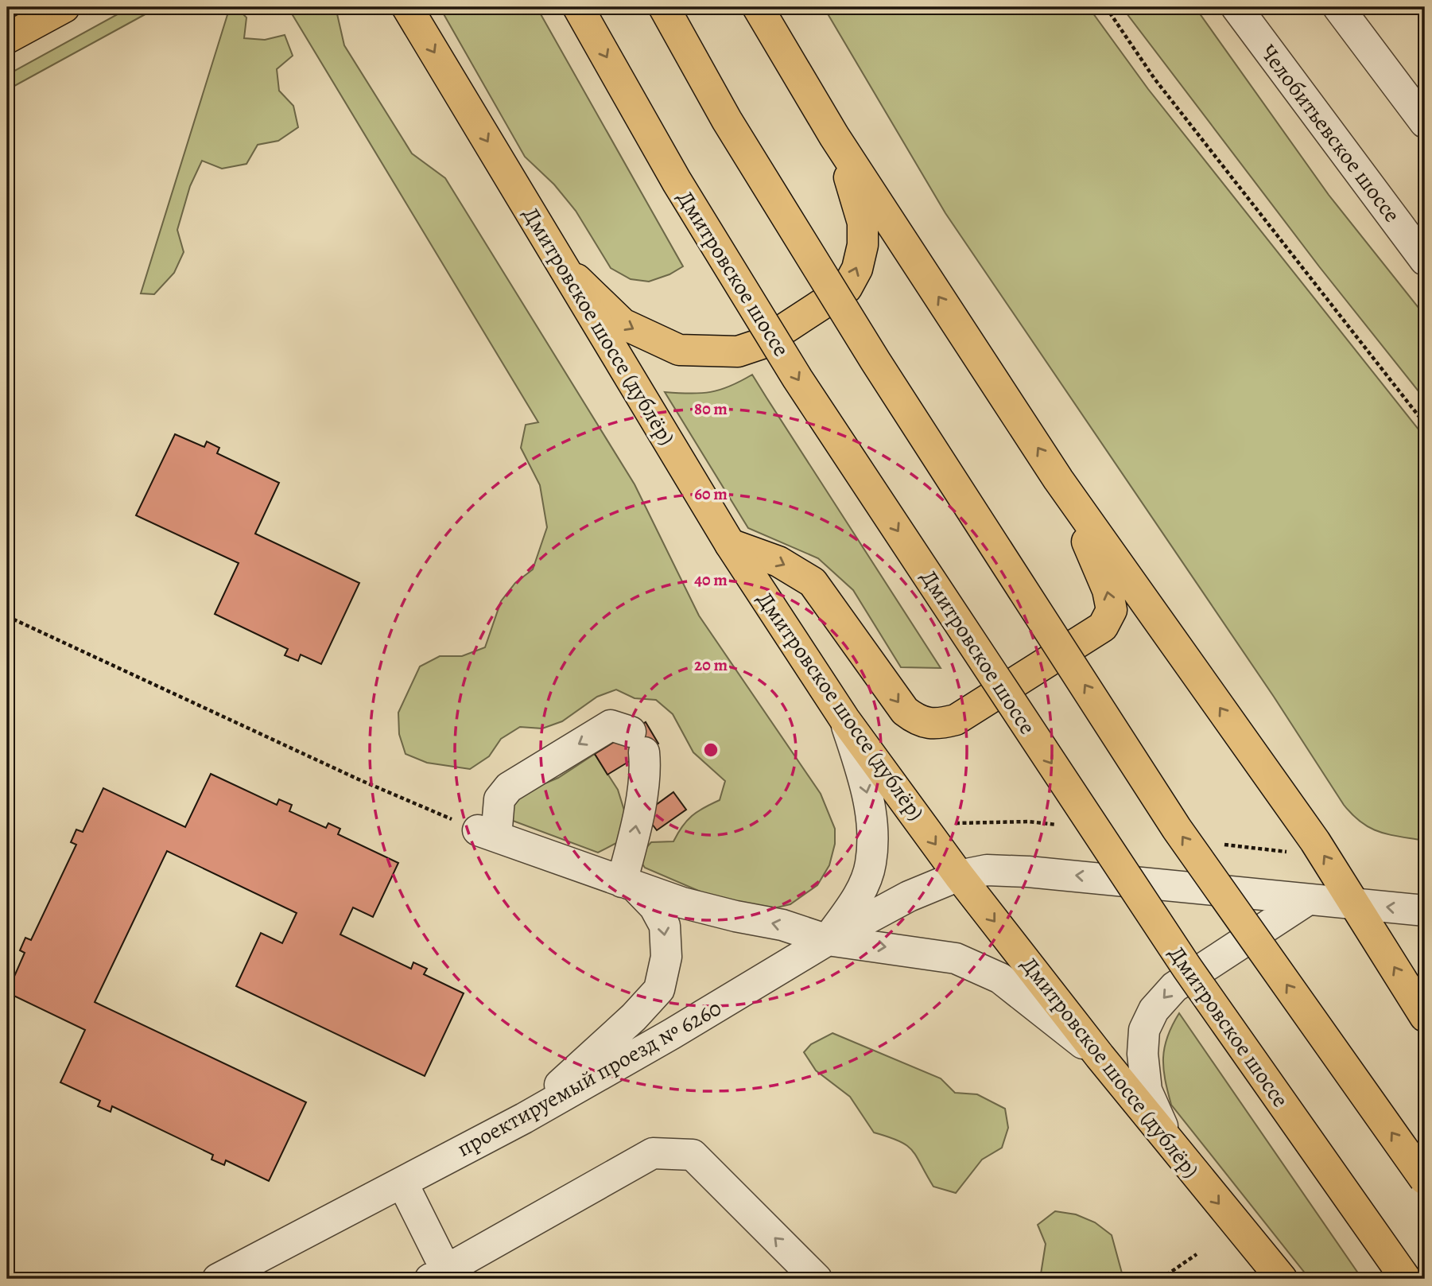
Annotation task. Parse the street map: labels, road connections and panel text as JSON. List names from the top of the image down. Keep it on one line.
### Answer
{"streets":{"main road":["Дмитровское шоссе","Дмитровское шоссе (дублёр)"],"street":["Челобитьевское шоссе","проектируемый проезд № 6260"]},"crossings":[["Дмитровское шоссе (дублёр)","проектируемый проезд № 6260"]],"rings":["80 m","60 m","40 m","20 m"]}
